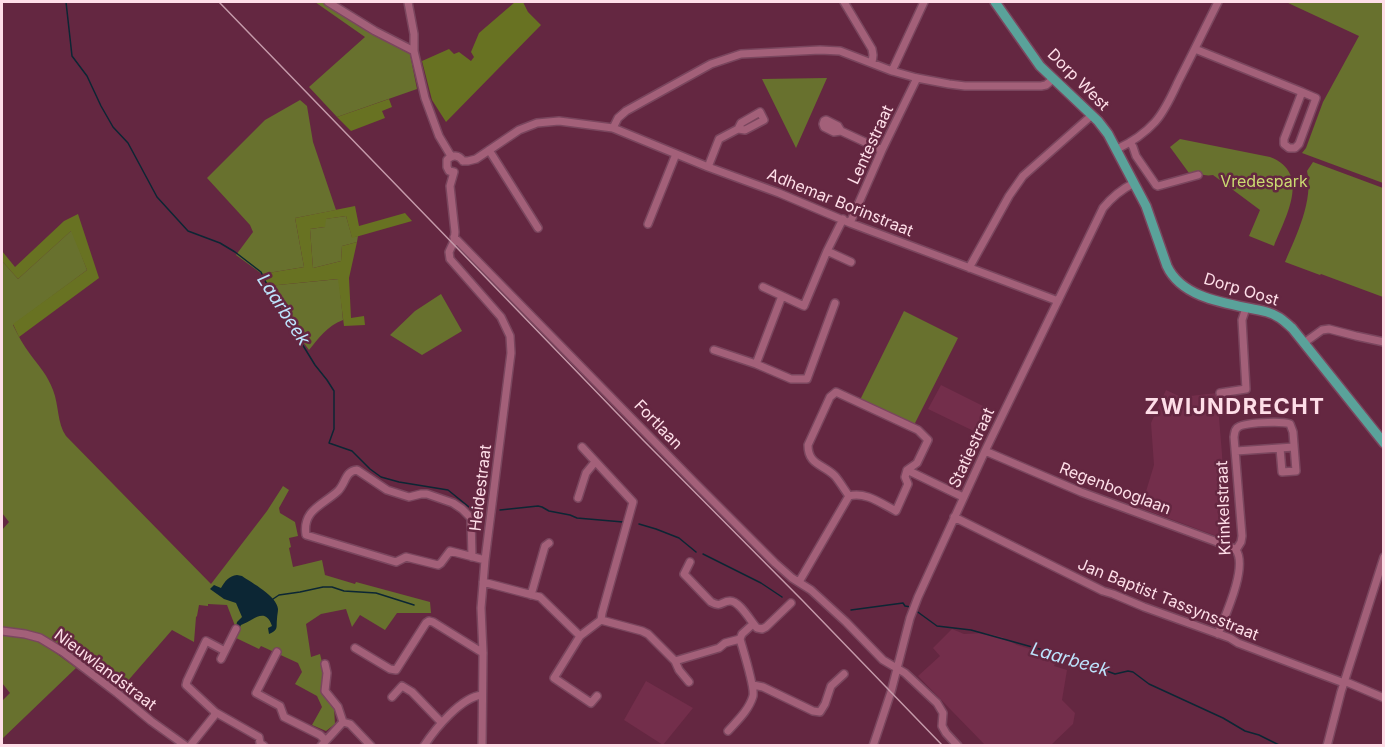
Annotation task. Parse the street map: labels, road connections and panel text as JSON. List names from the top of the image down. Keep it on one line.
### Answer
{"streets":{"main road":["Dorp West","Dorp Oost"],"street":["Lentestraat","Adhemar Borinstraat","Fortlaan","Statiestraat","Heidestraat","Regenbooglaan","Krinkelstraat","Jan Baptist Tassynsstraat","Nieuwlandstraat"]},"crossings":[["Dorp West","Dorp Oost"],["Dorp West","Statiestraat"],["Lentestraat","Adhemar Borinstraat"],["Adhemar Borinstraat","Statiestraat"],["Dorp Oost","Statiestraat"],["Fortlaan","Statiestraat"],["Fortlaan","Heidestraat"],["Statiestraat","Regenbooglaan"],["Statiestraat","Jan Baptist Tassynsstraat"],["Regenbooglaan","Krinkelstraat"],["Krinkelstraat","Jan Baptist Tassynsstraat"]],"districts":["ZWIJNDRECHT"],"water":["Laarbeek"],"parks":["Vredespark"]}
